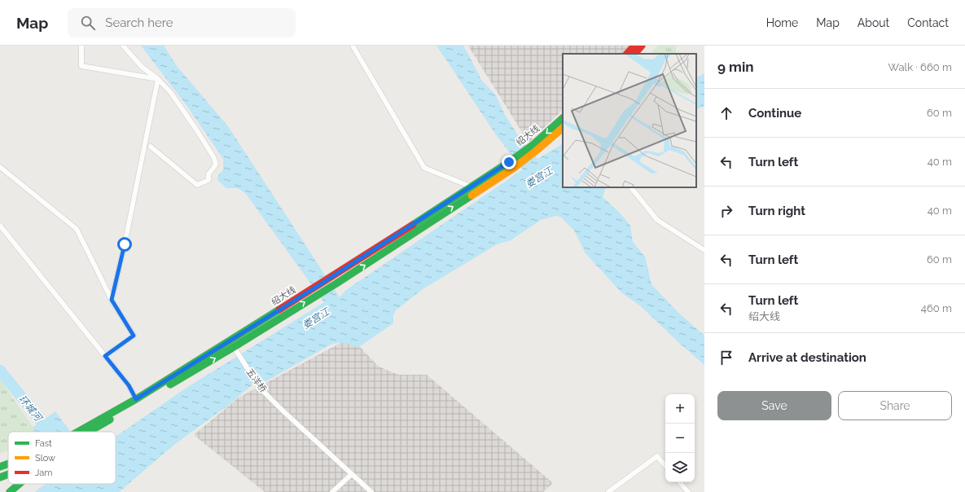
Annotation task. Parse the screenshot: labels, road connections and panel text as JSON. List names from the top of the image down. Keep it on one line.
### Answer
{"streets":{"main road":["绍大线"],"street":["五洋桥"]},"crossings":[["绍大线","五洋桥"]],"water":["娄宫江","环城河"],"legend":["Fast","Slow","Jam"],"page":{"header":"Map","search":"Search here","nav":["Home","Map","About","Contact"],"heading":["9 min","Walk · 660 m"],"list":[["Continue","60 m"],["Turn left","40 m"],["Turn right","40 m"],["Turn left","60 m"],["Turn left","绍大线","460 m"],"Arrive at destination"],"buttons":["Save","Share"],"map_buttons":["+","−"]}}
